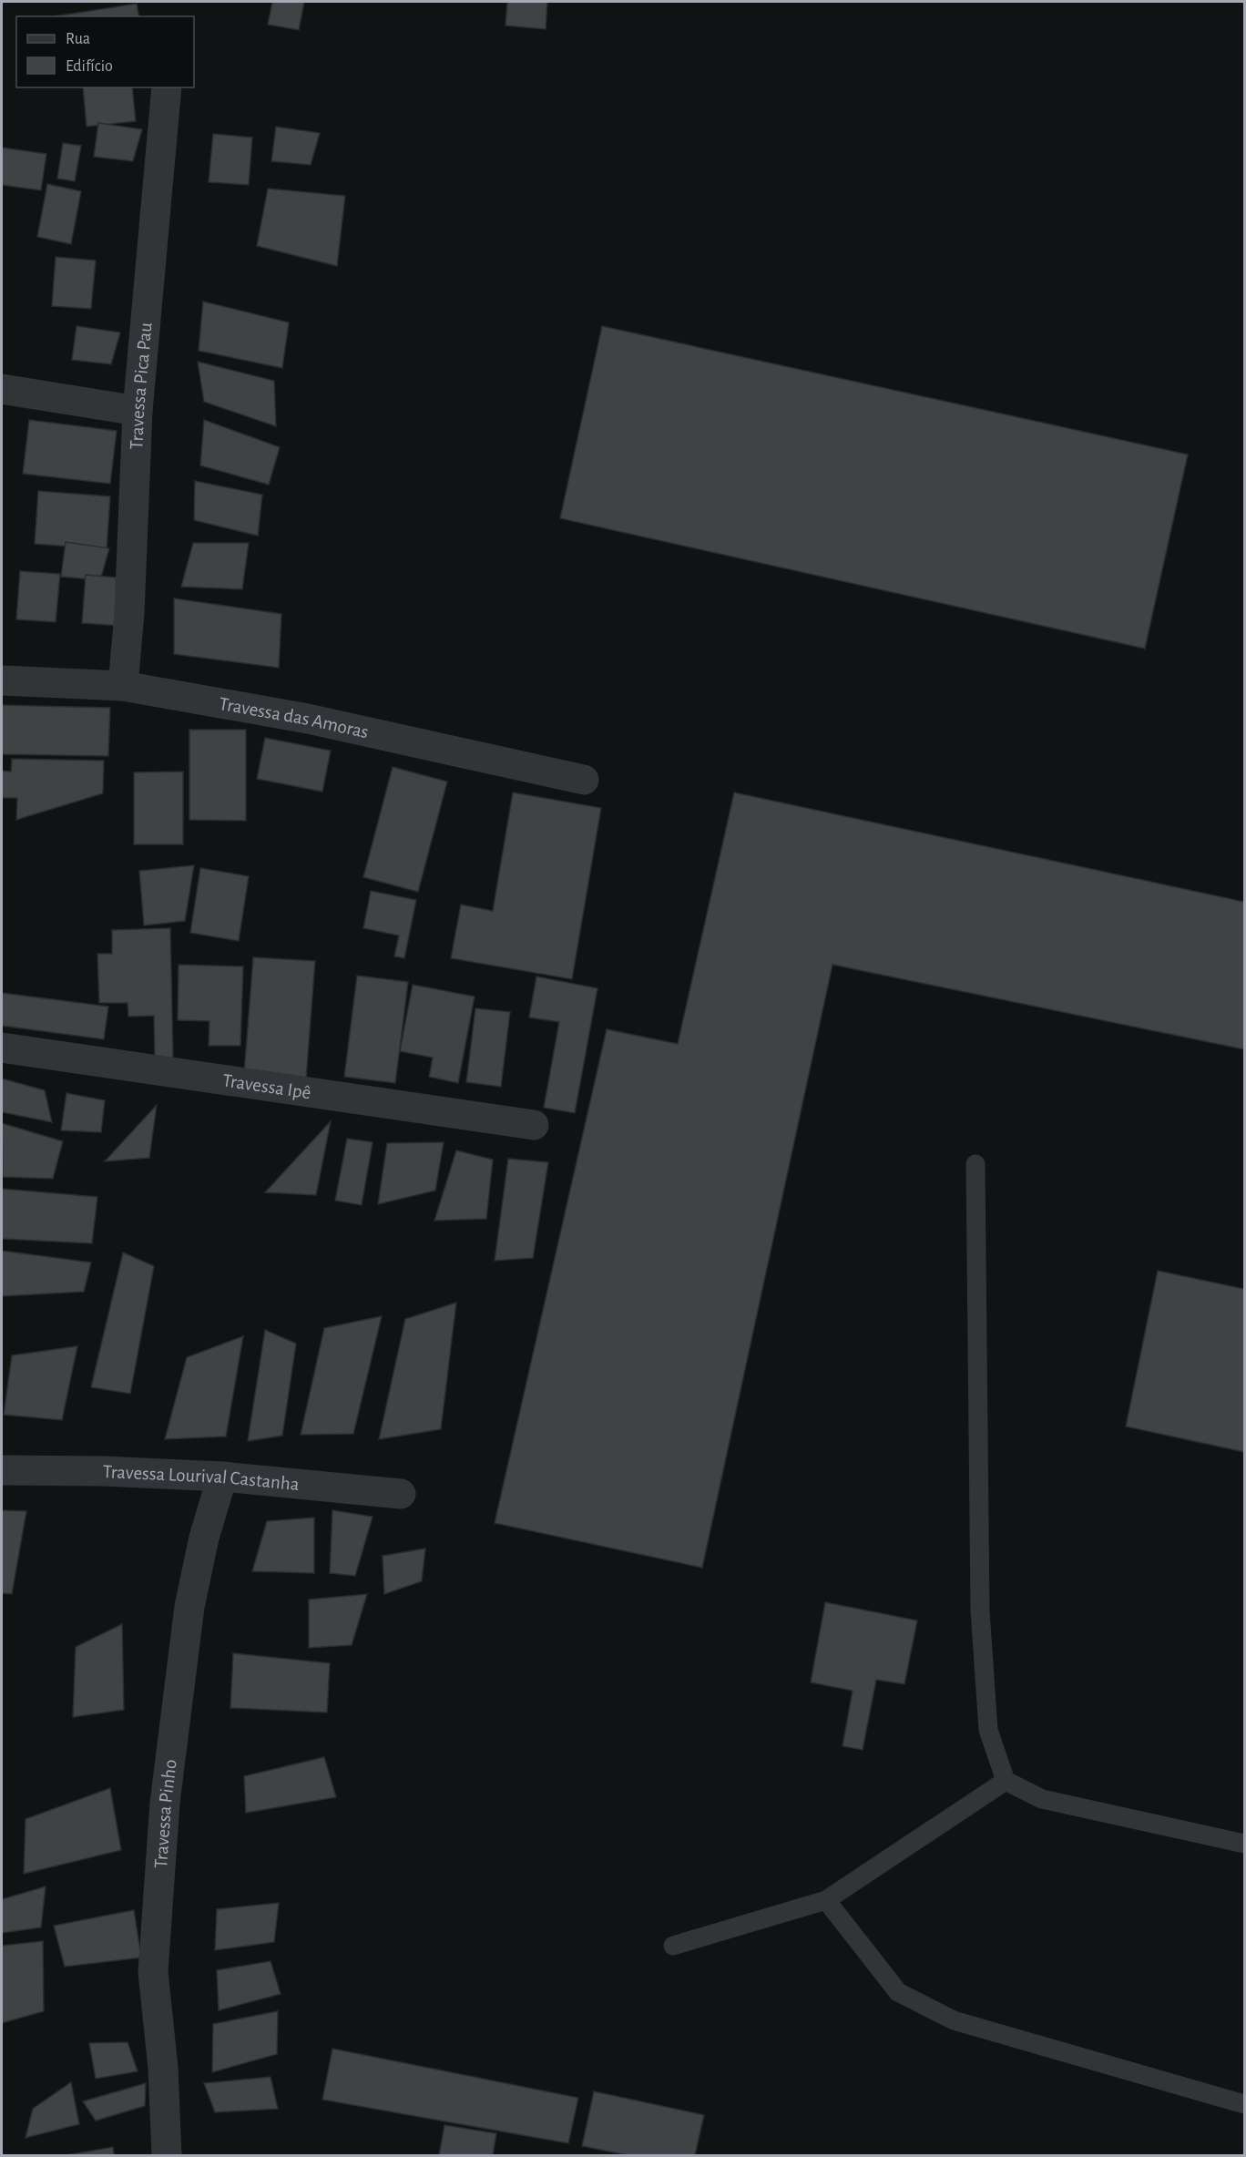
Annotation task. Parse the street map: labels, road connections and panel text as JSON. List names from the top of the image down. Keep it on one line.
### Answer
{"streets":{"street":["Travessa Pica Pau","Travessa das Amoras","Travessa Ipê","Travessa Lourival Castanha","Travessa Pinho"]},"crossings":[["Travessa Pica Pau","Travessa das Amoras"],["Travessa Lourival Castanha","Travessa Pinho"]],"legend":["Rua","Edifício"]}
